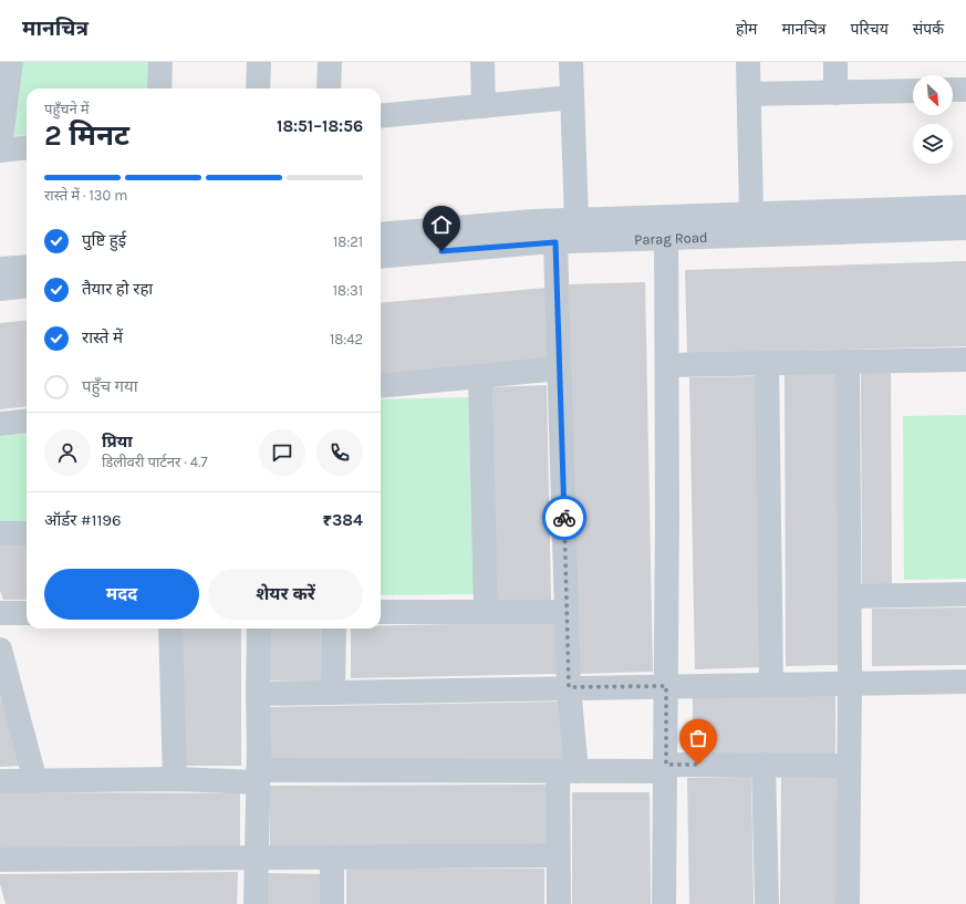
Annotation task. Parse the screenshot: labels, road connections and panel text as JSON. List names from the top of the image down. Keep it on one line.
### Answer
{"streets":{"street":["Parag Road"]},"north":"bottom right","page":{"header":"मानचित्र","nav":["होम","मानचित्र","परिचय","संपर्क"],"heading":["2 मिनट","पहुँचने में","18:51–18:56"],"panel":["प्रिया","डिलीवरी पार्टनर · 4.7","ऑर्डर #1196","₹384"],"bar":"रास्ते में · 130 m","list":[["पुष्टि हुई","18:21"],["तैयार हो रहा","18:31"],["रास्ते में","18:42"],"पहुँच गया"],"buttons":["मदद","शेयर करें"]}}
